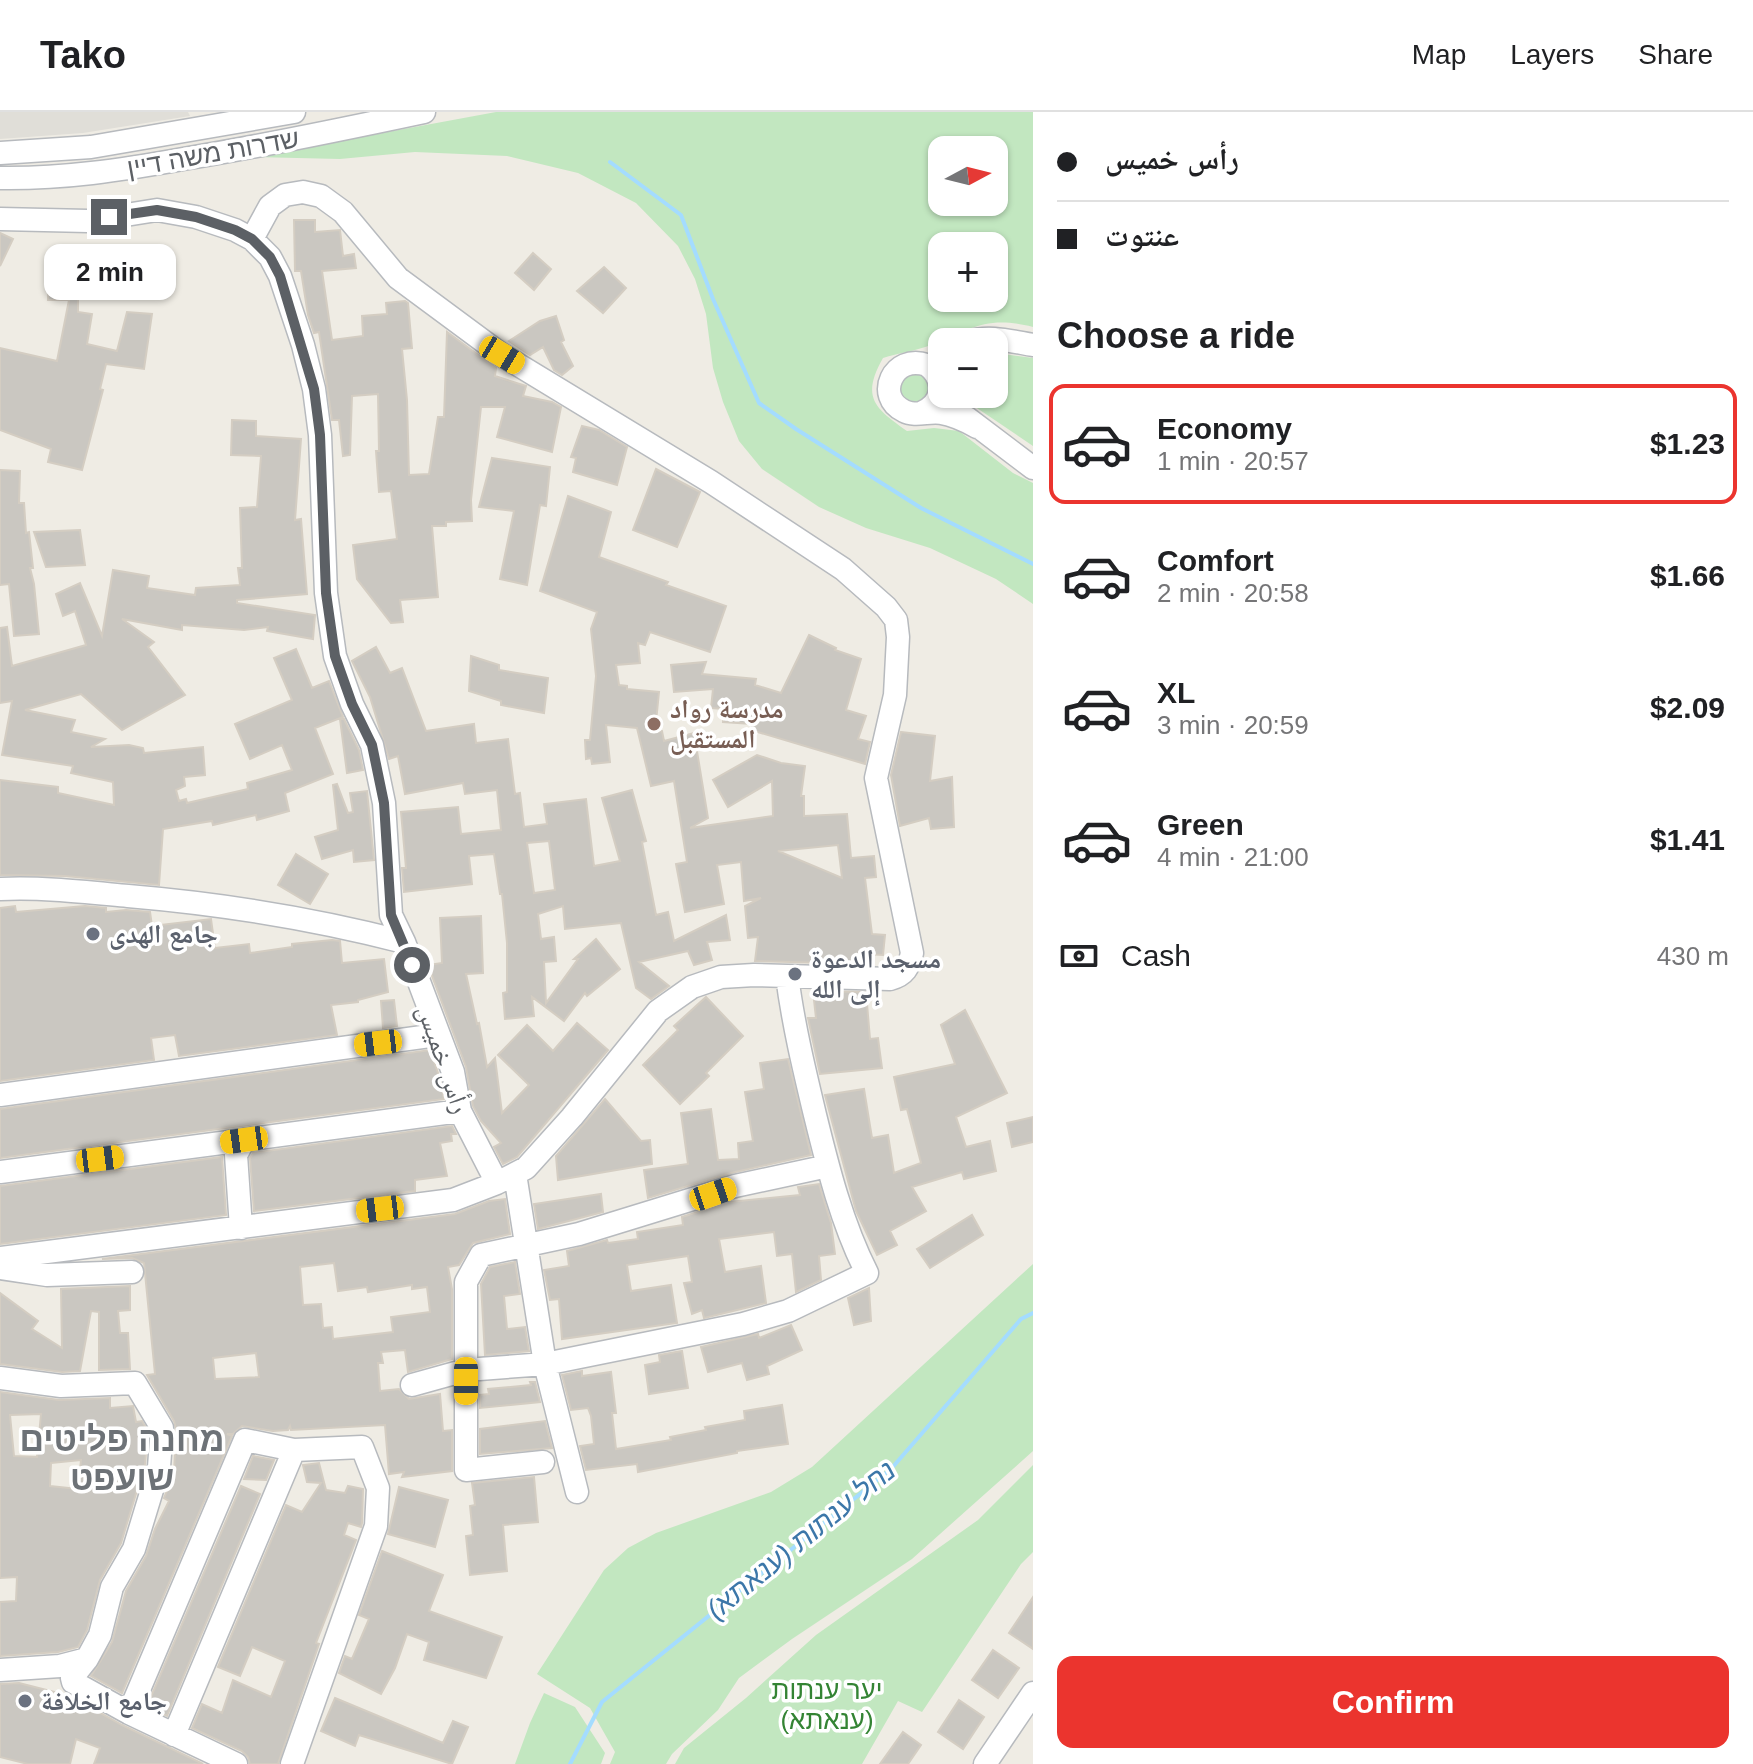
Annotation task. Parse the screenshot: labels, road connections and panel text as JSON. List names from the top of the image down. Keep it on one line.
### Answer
{"streets":{"street":["שדרות משה דיין","رأس خميس"]},"districts":["מחנה פליטים שועפט"],"water":["נחל ענתות (ענאתא)"],"parks":["יער ענתות (ענאתא)"],"places":["مدرسة رواد المستقبل","جامع الهدى","مسجد الدعوة إلى الله","جامع الخلافة"],"north":"right","page":{"header":"Tako","nav":["Map","Layers","Share"],"banner":["رأس خميس","عنتوت"],"map_buttons":["+","−"],"bubble":"2 min","heading":"Choose a ride","list":[{"name":"Economy","note":"1 min · 20:57","value":"$1.23"},{"name":"Comfort","note":"2 min · 20:58","value":"$1.66"},{"name":"XL","note":"3 min · 20:59","value":"$2.09"},{"name":"Green","note":"4 min · 21:00","value":"$1.41"}],"pay":["Cash","430 m"],"buttons":"Confirm"}}
